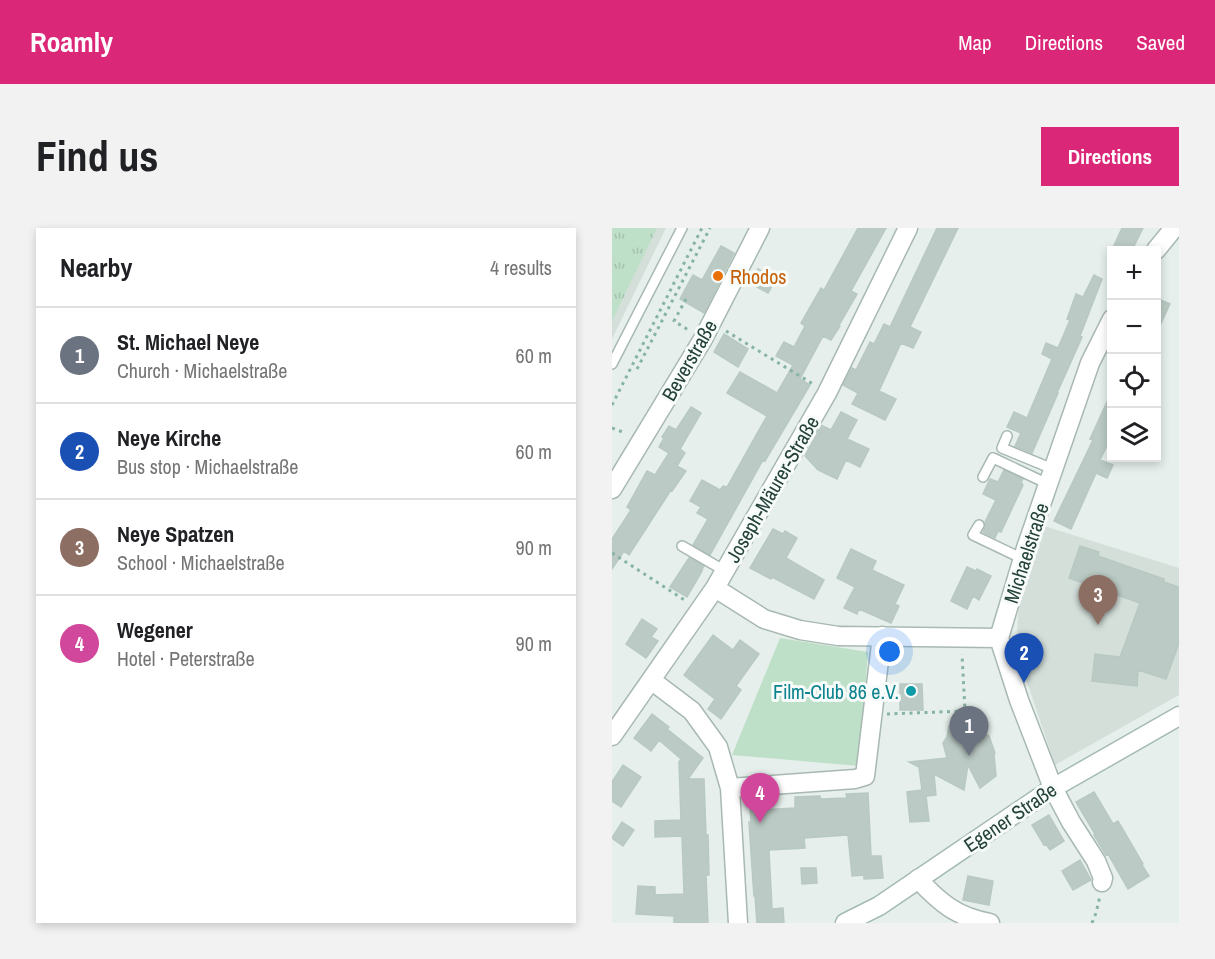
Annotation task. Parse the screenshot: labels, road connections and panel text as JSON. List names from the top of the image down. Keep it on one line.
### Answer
{"streets":{"street":["Beverstraße","Joseph-Mäurer-Straße","Michaelstraße","Egener Straße"]},"places":["Rhodos","Film-Club 86 e.V."],"page":{"header":"Roamly","nav":["Map","Directions","Saved"],"buttons":"Directions","title":"Find us","heading":["Nearby","4 results"],"map_buttons":["+","−"],"list":[{"mark":"1","name":"St. Michael Neye","note":"Church · Michaelstraße","value":"60 m"},{"mark":"2","name":"Neye Kirche","note":"Bus stop · Michaelstraße","value":"60 m"},{"mark":"3","name":"Neye Spatzen","note":"School · Michaelstraße","value":"90 m"},{"mark":"4","name":"Wegener","note":"Hotel · Peterstraße","value":"90 m"}],"pins":["3","2","1","4"]}}
